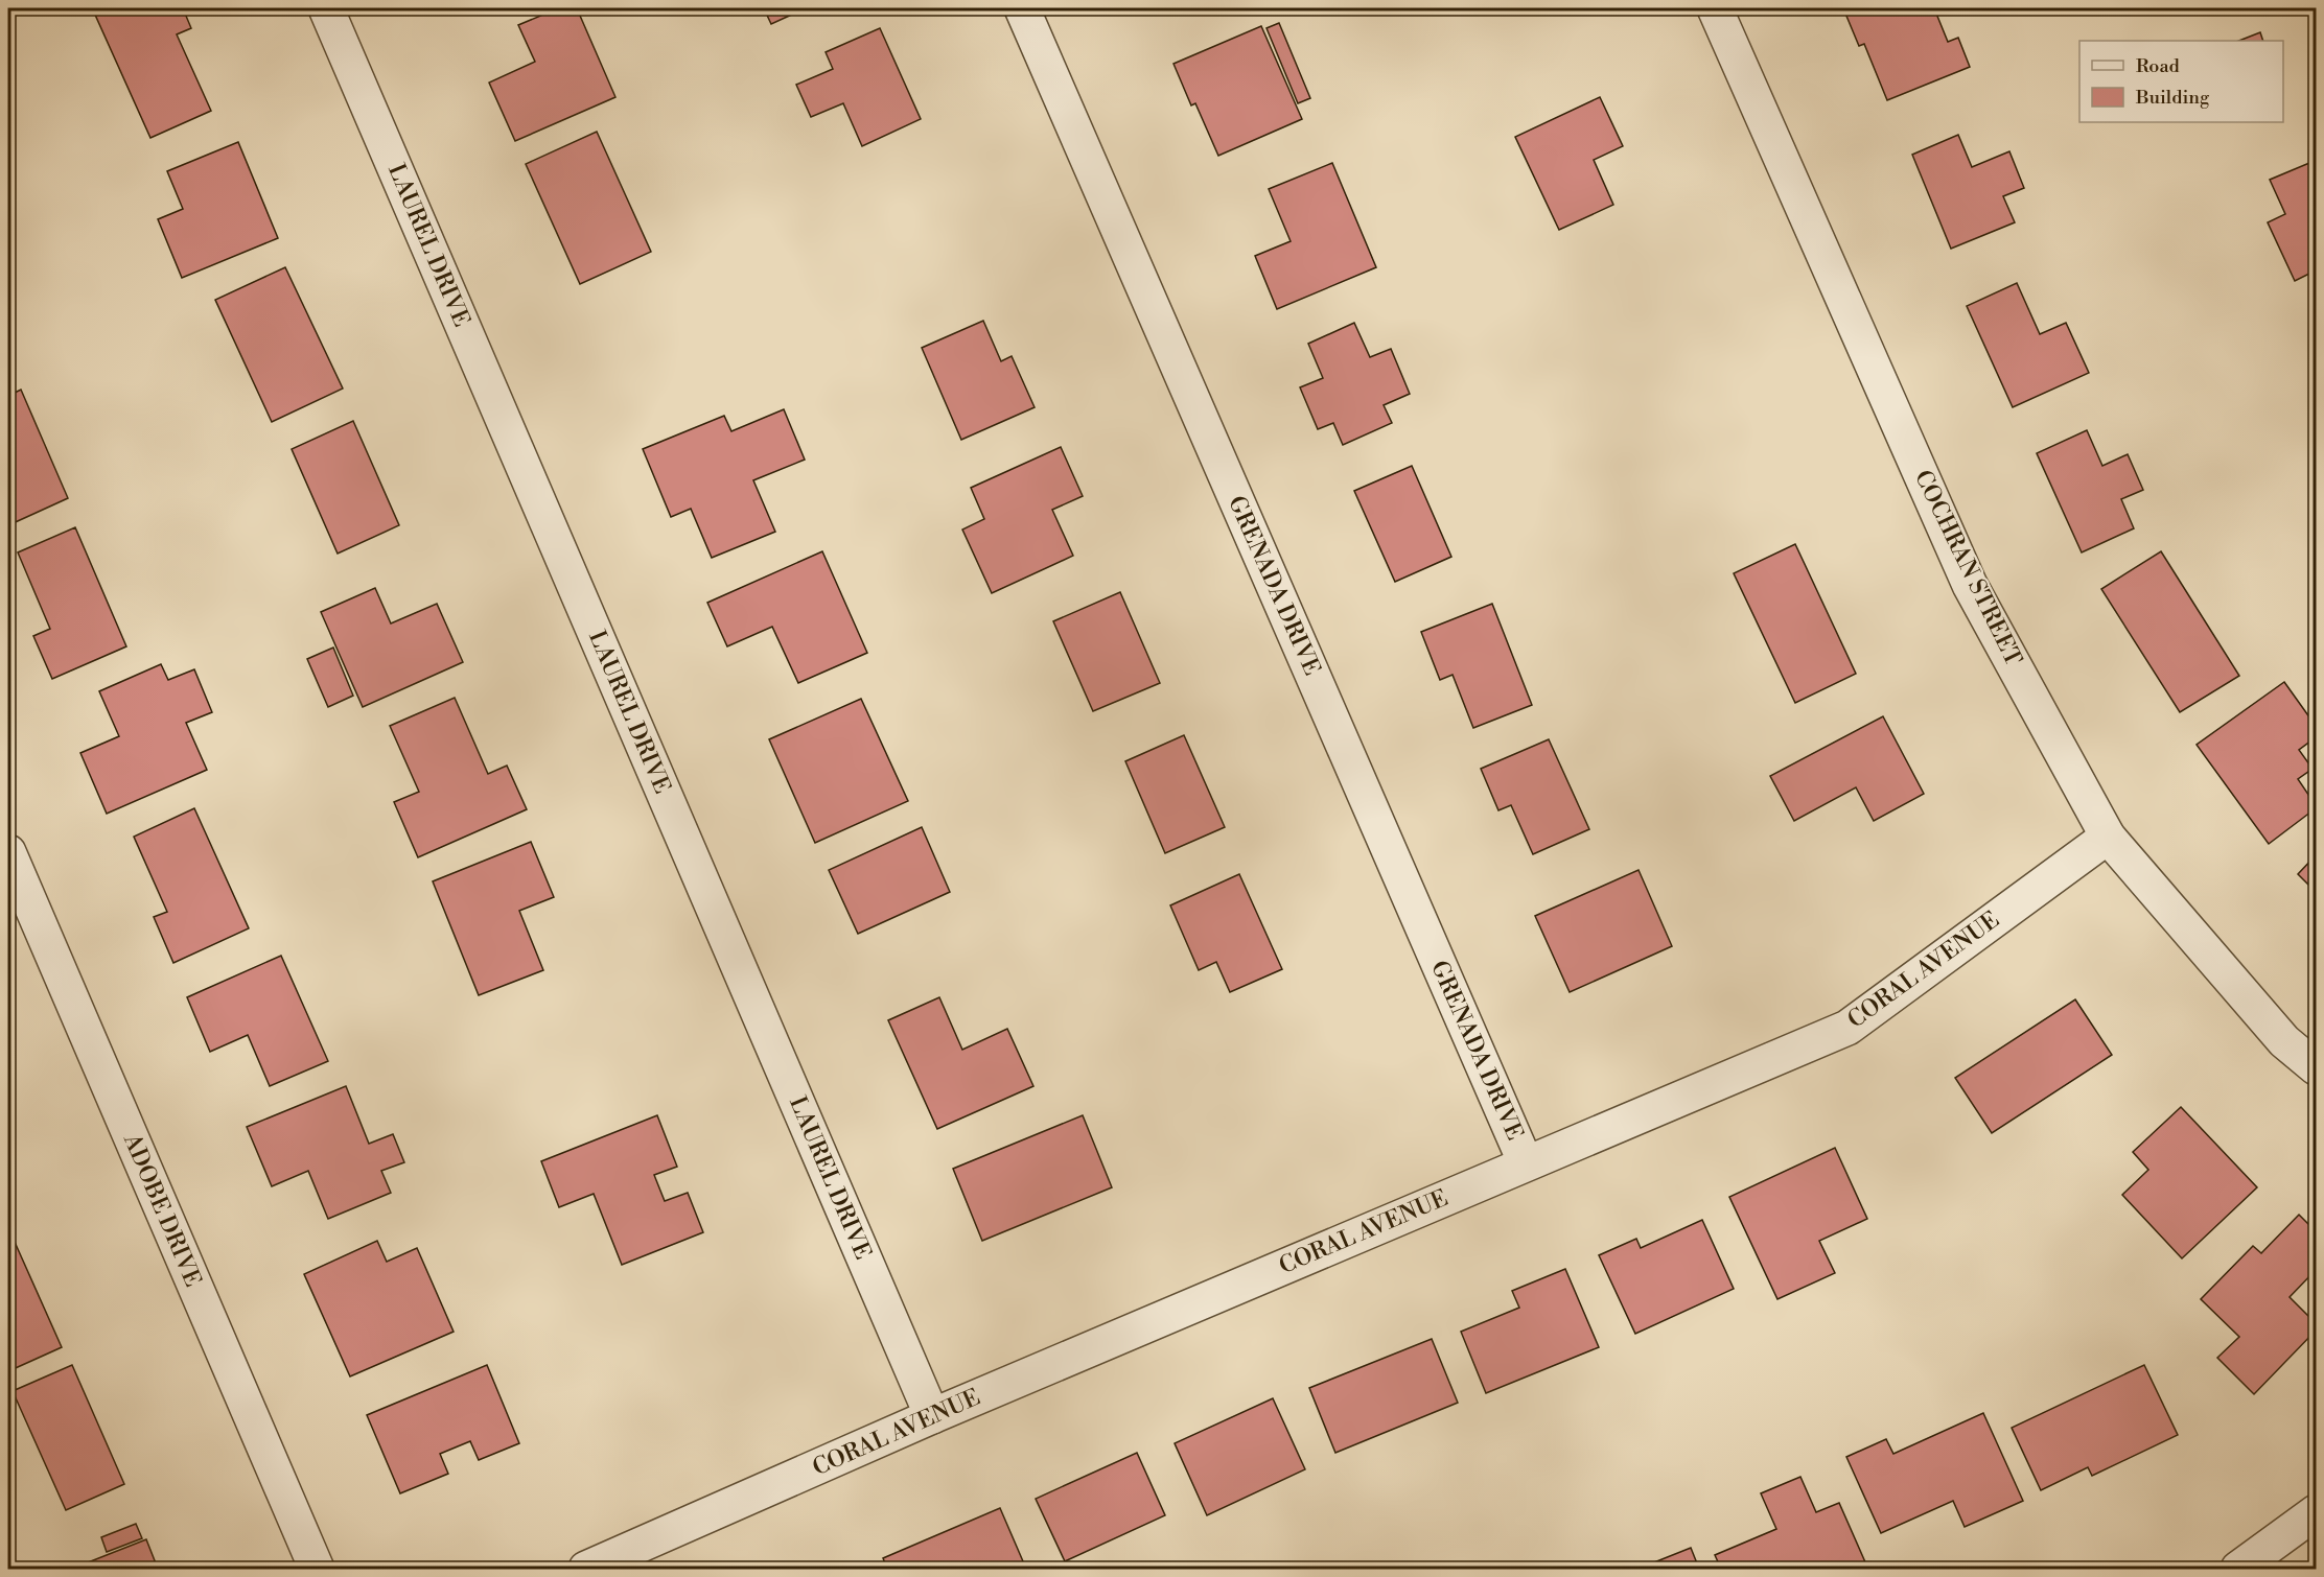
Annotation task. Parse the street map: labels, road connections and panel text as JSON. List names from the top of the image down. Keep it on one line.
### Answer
{"streets":{"street":["LAUREL DRIVE","COCHRAN STREET","GRENADA DRIVE","CORAL AVENUE","ADOBE DRIVE"]},"crossings":[["LAUREL DRIVE","CORAL AVENUE"],["COCHRAN STREET","CORAL AVENUE"],["GRENADA DRIVE","CORAL AVENUE"]],"legend":["Road","Building"]}
